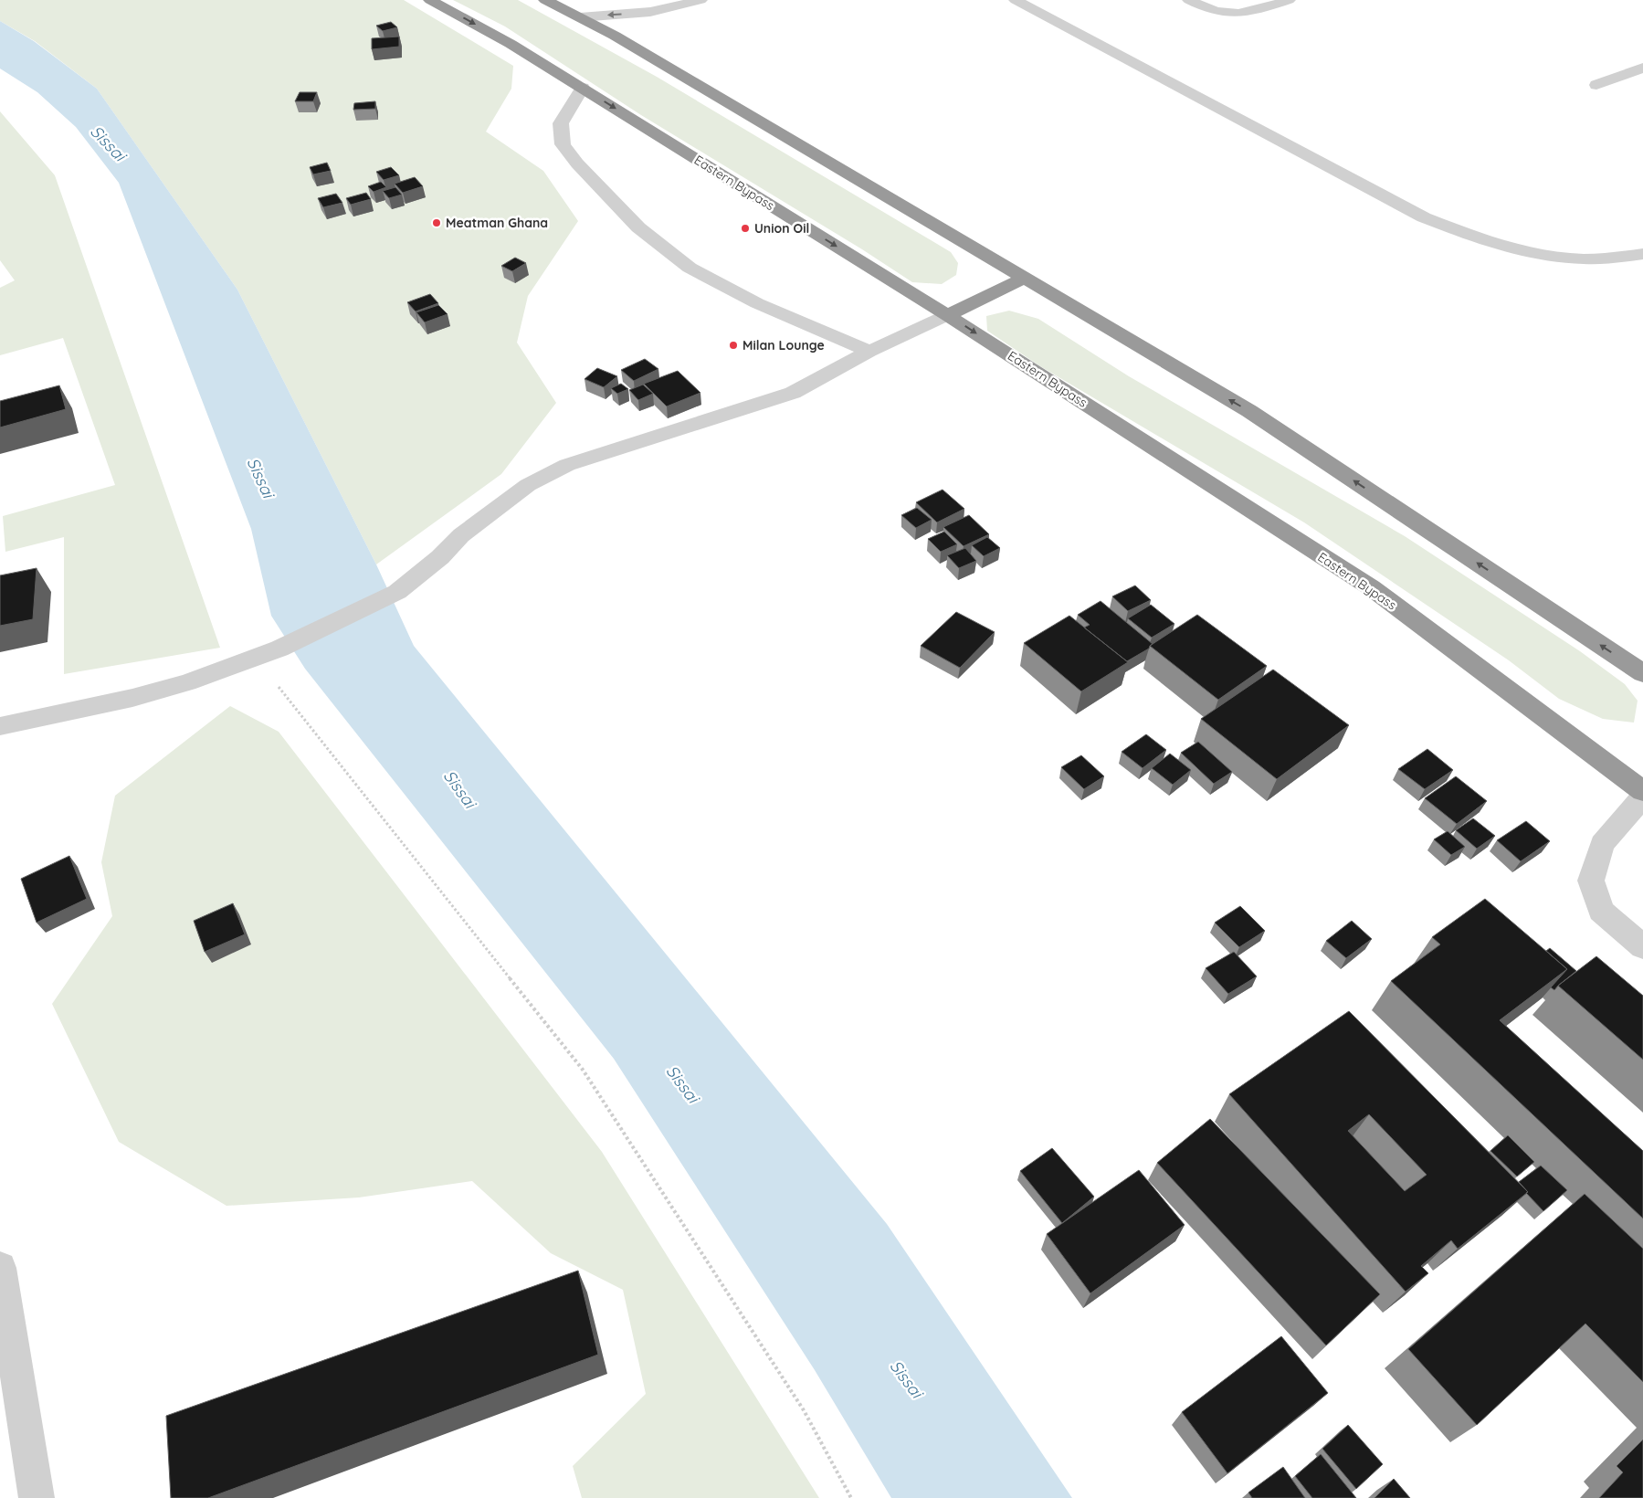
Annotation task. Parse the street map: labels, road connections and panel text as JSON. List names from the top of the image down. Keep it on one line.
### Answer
{"streets":{"highway":["Eastern Bypass"]},"water":["Sissai"],"places":["Meatman Ghana","Union Oil","Milan Lounge"]}
